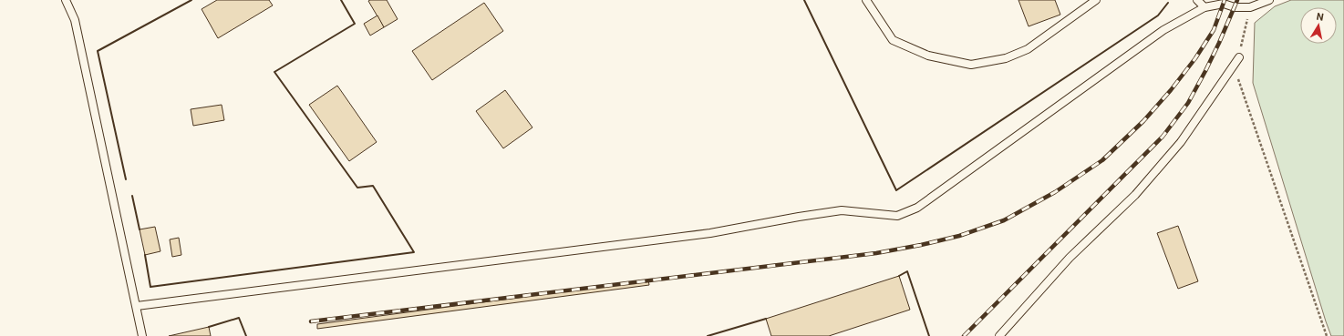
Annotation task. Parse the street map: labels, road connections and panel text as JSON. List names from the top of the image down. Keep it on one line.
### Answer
{"north":"top"}
